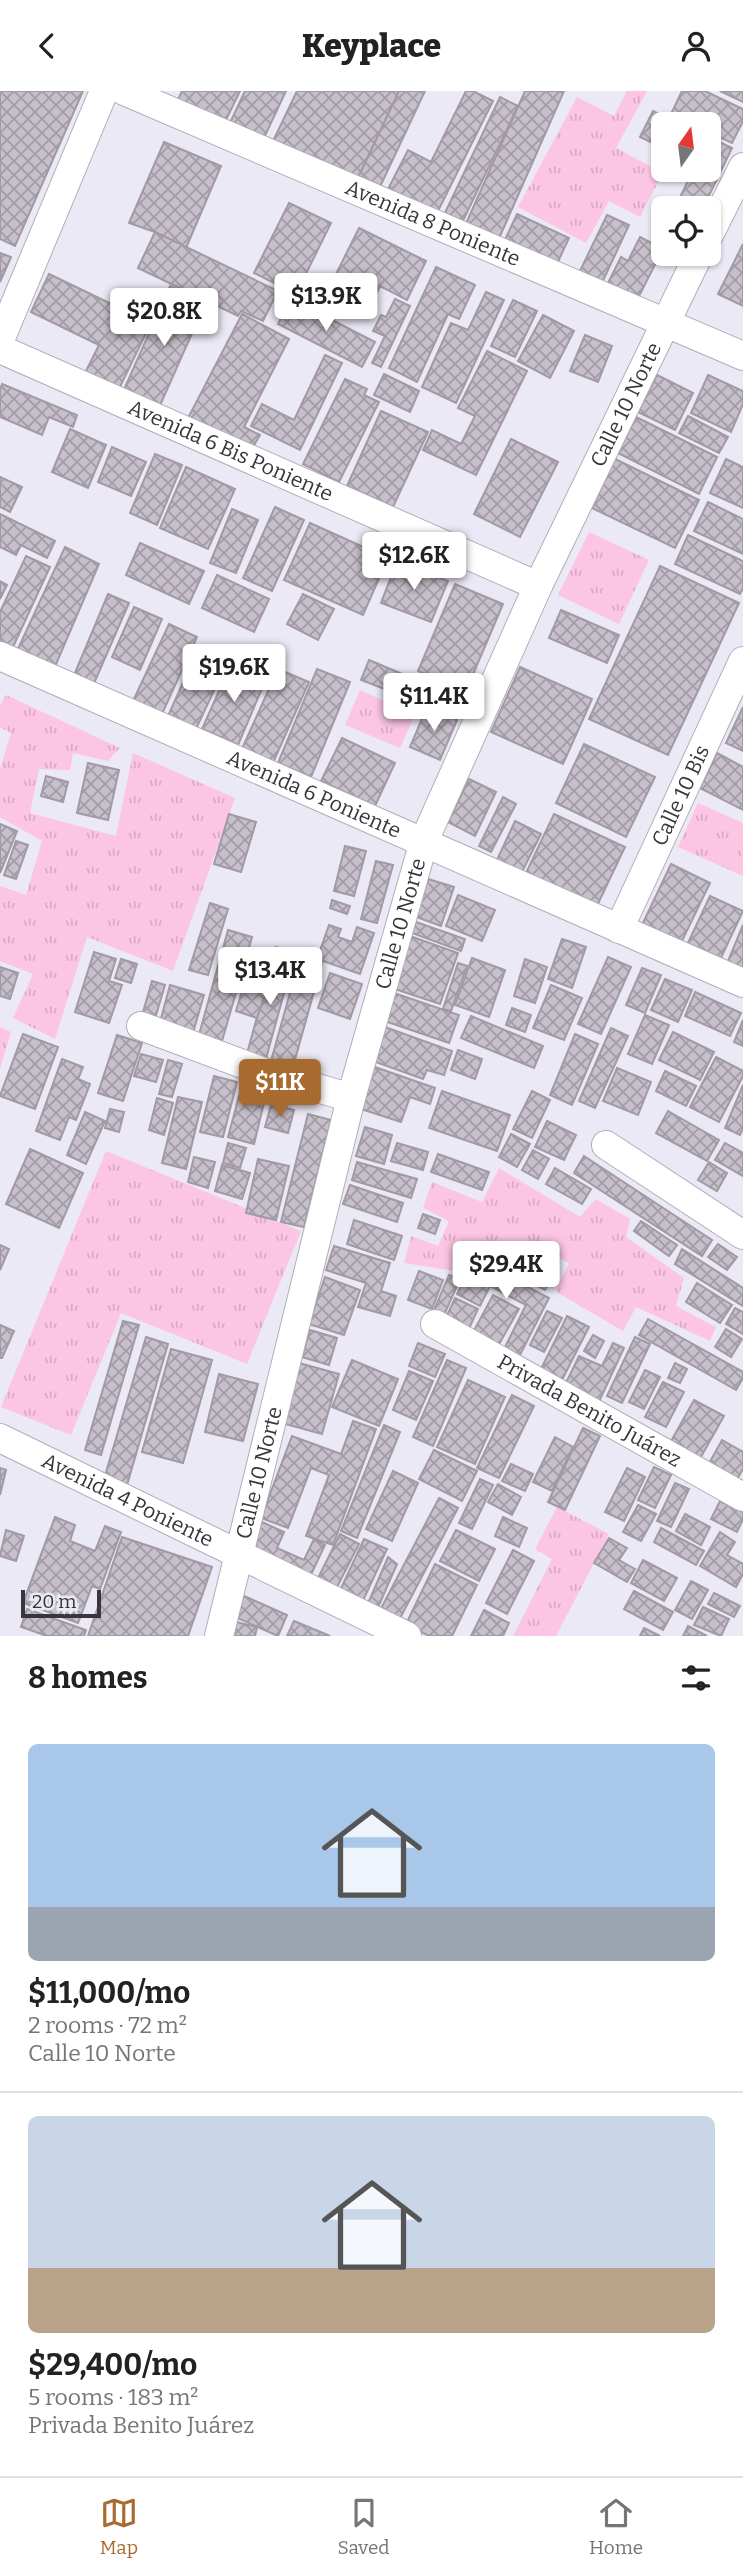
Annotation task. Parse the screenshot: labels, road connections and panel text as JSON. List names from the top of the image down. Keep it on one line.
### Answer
{"streets":{"street":["Avenida 8 Poniente","Calle 10 Norte","Avenida 6 Bis Poniente","Avenida 6 Poniente","Calle 10 Bis","Privada Benito Juárez","Avenida 4 Poniente"]},"crossings":[["Avenida 8 Poniente","Calle 10 Norte"],["Calle 10 Norte","Avenida 6 Bis Poniente"],["Calle 10 Norte","Avenida 6 Poniente"],["Calle 10 Norte","Avenida 4 Poniente"],["Avenida 6 Poniente","Calle 10 Bis"]],"scale_bar":"20 m","north":"top","page":{"header":"Keyplace","price":["$13.9K","$20.8K","$12.6K","$19.6K","$11.4K","$13.4K","$11K","$29.4K"],"scale":"20 m","heading":"8 homes","list":[{"name":"$11,000/mo","note":"2 rooms · 72 m² · Calle 10 Norte"},{"name":"$29,400/mo","note":"5 rooms · 183 m² · Privada Benito Juárez"}],"tabs":["Map","Saved","Home"]}}
